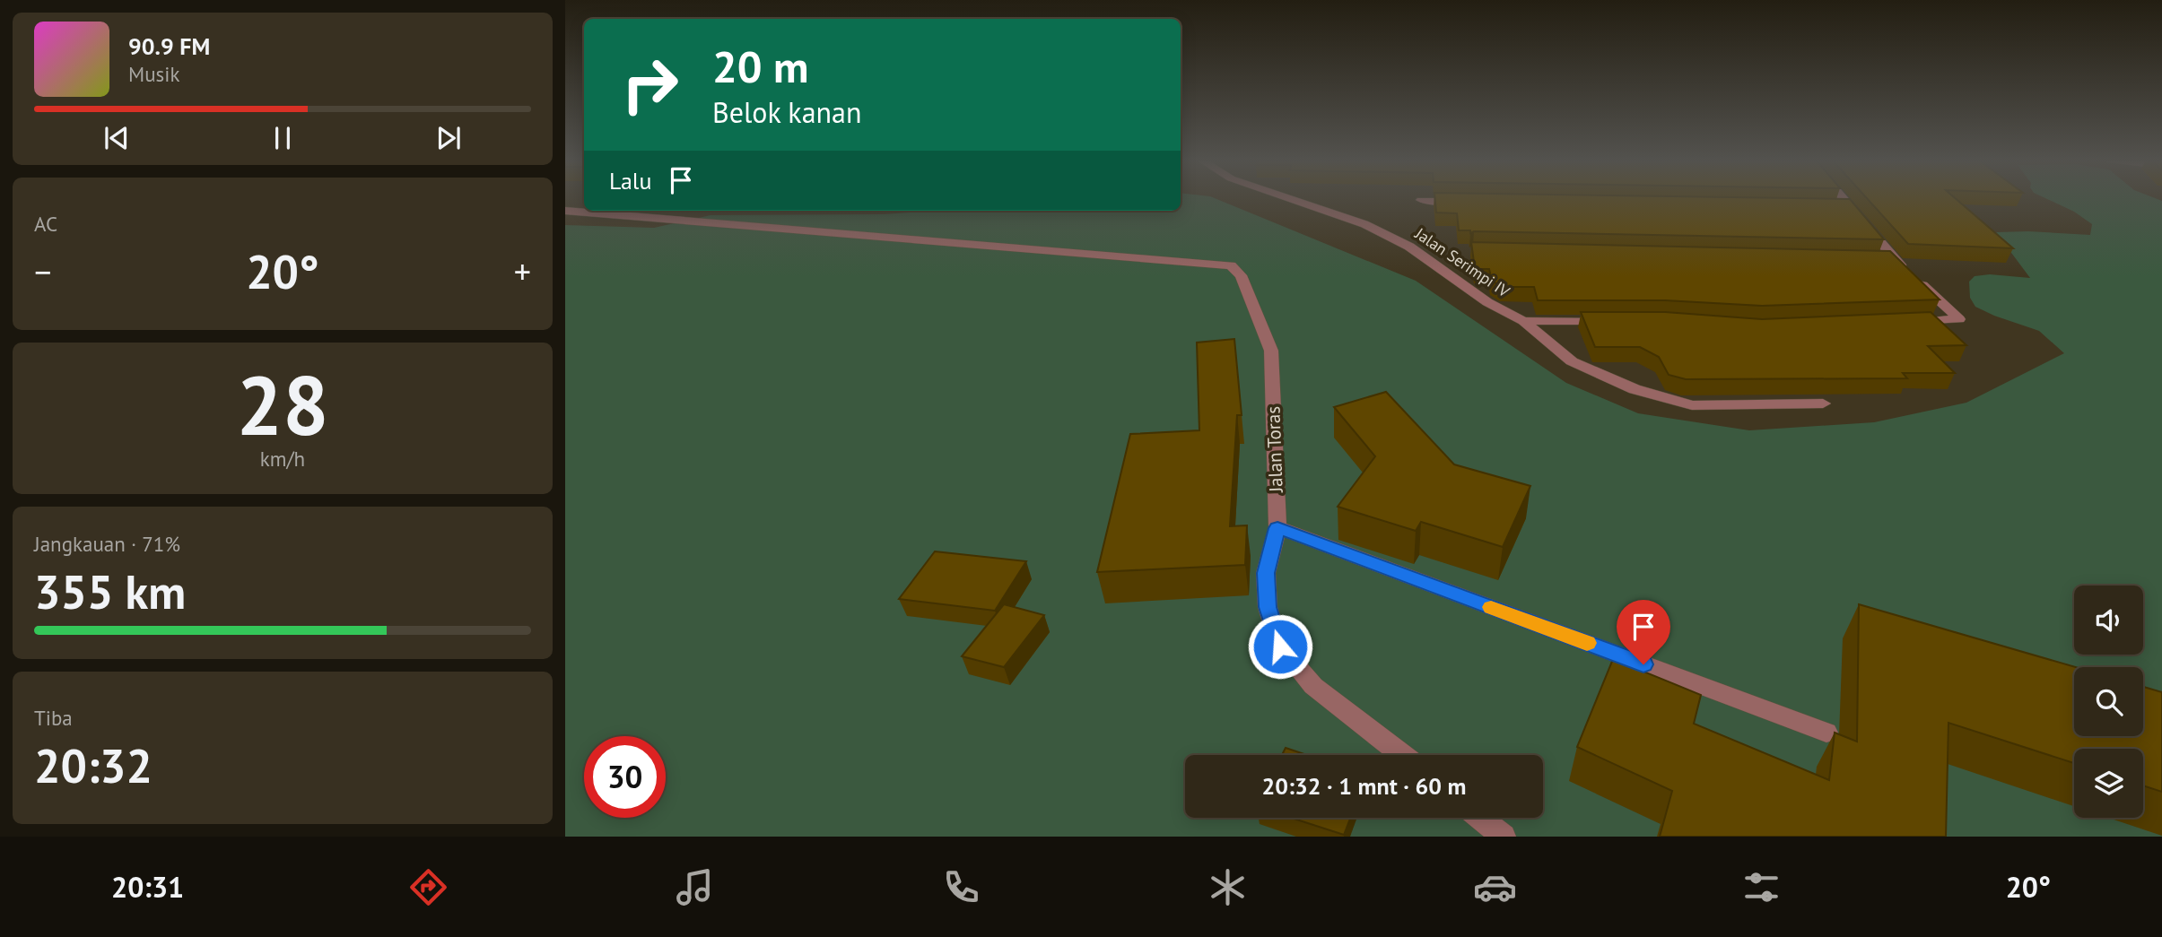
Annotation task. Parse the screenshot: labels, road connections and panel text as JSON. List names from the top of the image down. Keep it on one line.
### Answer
{"streets":{"street":["Jalan Serimpi IV","Jalan Toras"]},"page":{"turn":["20 m","Belok kanan"],"song":["90.9 FM","Musik"],"then":"Lalu","tile":["AC",["28","km/h"],["Jangkauan · 71%","355 km"],["Tiba","20:32"]],"heat":["−","20°","+"],"limit":"30","trip":"20:32 · 1 mnt · 60 m","tabs":["20:31","20°"]}}
